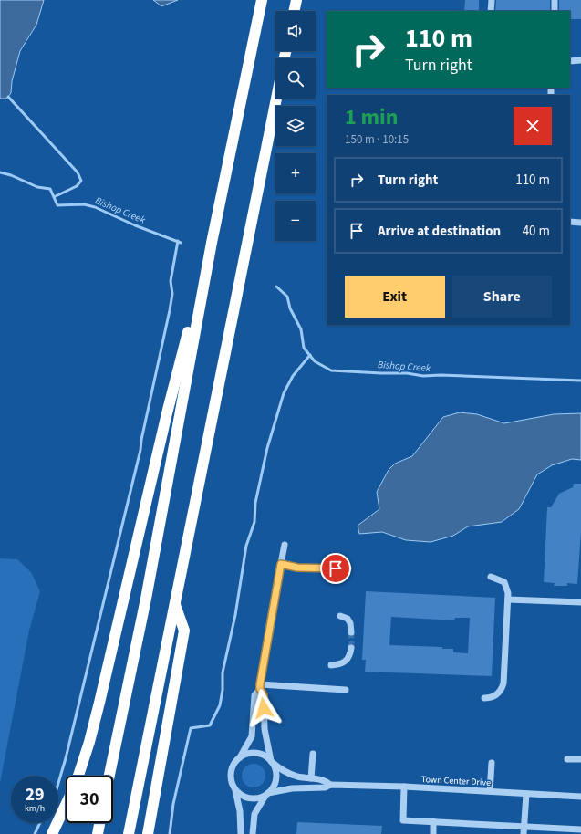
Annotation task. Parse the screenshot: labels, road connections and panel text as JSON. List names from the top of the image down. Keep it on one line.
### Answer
{"streets":{"street":["Town Center Drive"]},"water":["Bishop Creek"],"page":{"map_buttons":["+","−"],"turn":["110 m","Turn right"],"heading":["1 min","150 m · 10:15"],"list":[{"name":"Turn right","value":"110 m"},{"name":"Arrive at destination","value":"40 m"}],"buttons":["Exit","Share"],"speed":"29 km/h","limit":"30"}}
